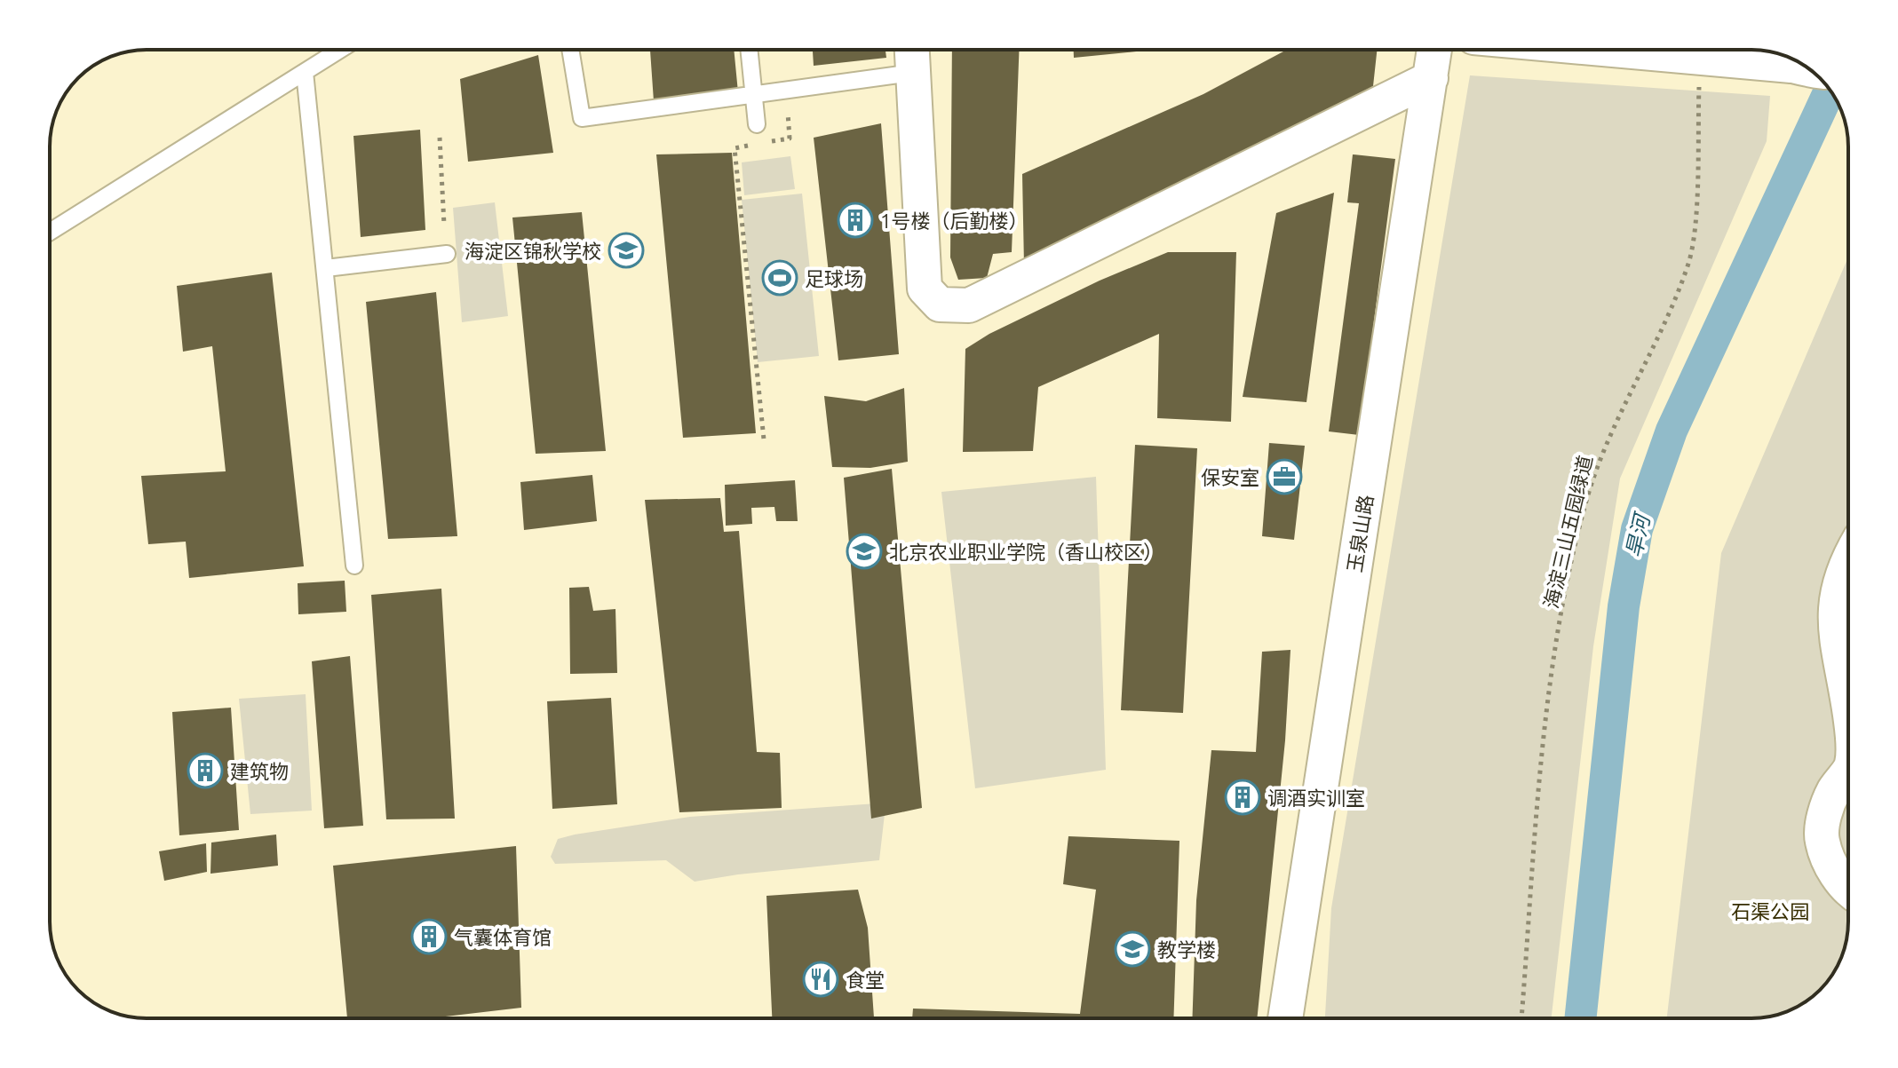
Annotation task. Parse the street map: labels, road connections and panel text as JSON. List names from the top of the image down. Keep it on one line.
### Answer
{"streets":{"street":["玉泉山路"],"path":["海淀三山五园绿道"]},"water":["旱河"],"parks":["石渠公园"],"places":{"building":["1号楼（后勤楼）","建筑物","调酒实训室","气囊体育馆"],"school or university":["海淀区锦秋学校","北京农业职业学院（香山校区）","教学楼"],"sports":["足球场"],"office":["保安室"],"restaurant":["食堂"]}}
